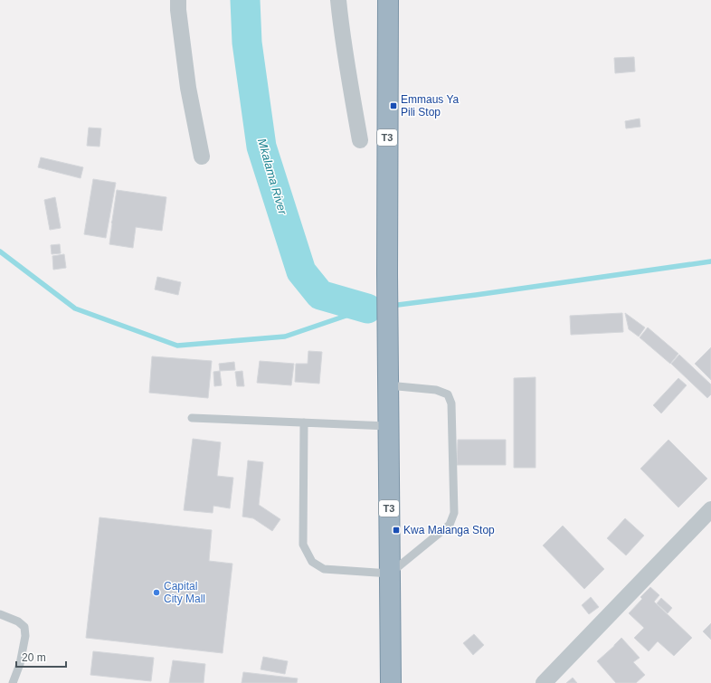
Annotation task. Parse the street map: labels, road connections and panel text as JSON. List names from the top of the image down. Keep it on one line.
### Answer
{"streets":{"highway":["T3"]},"water":["Mkalama River"],"places":{"transit":["Emmaus Ya Pili Stop","Kwa Malanga Stop"],"other":["Capital City Mall"]},"scale_bar":"20 m"}
